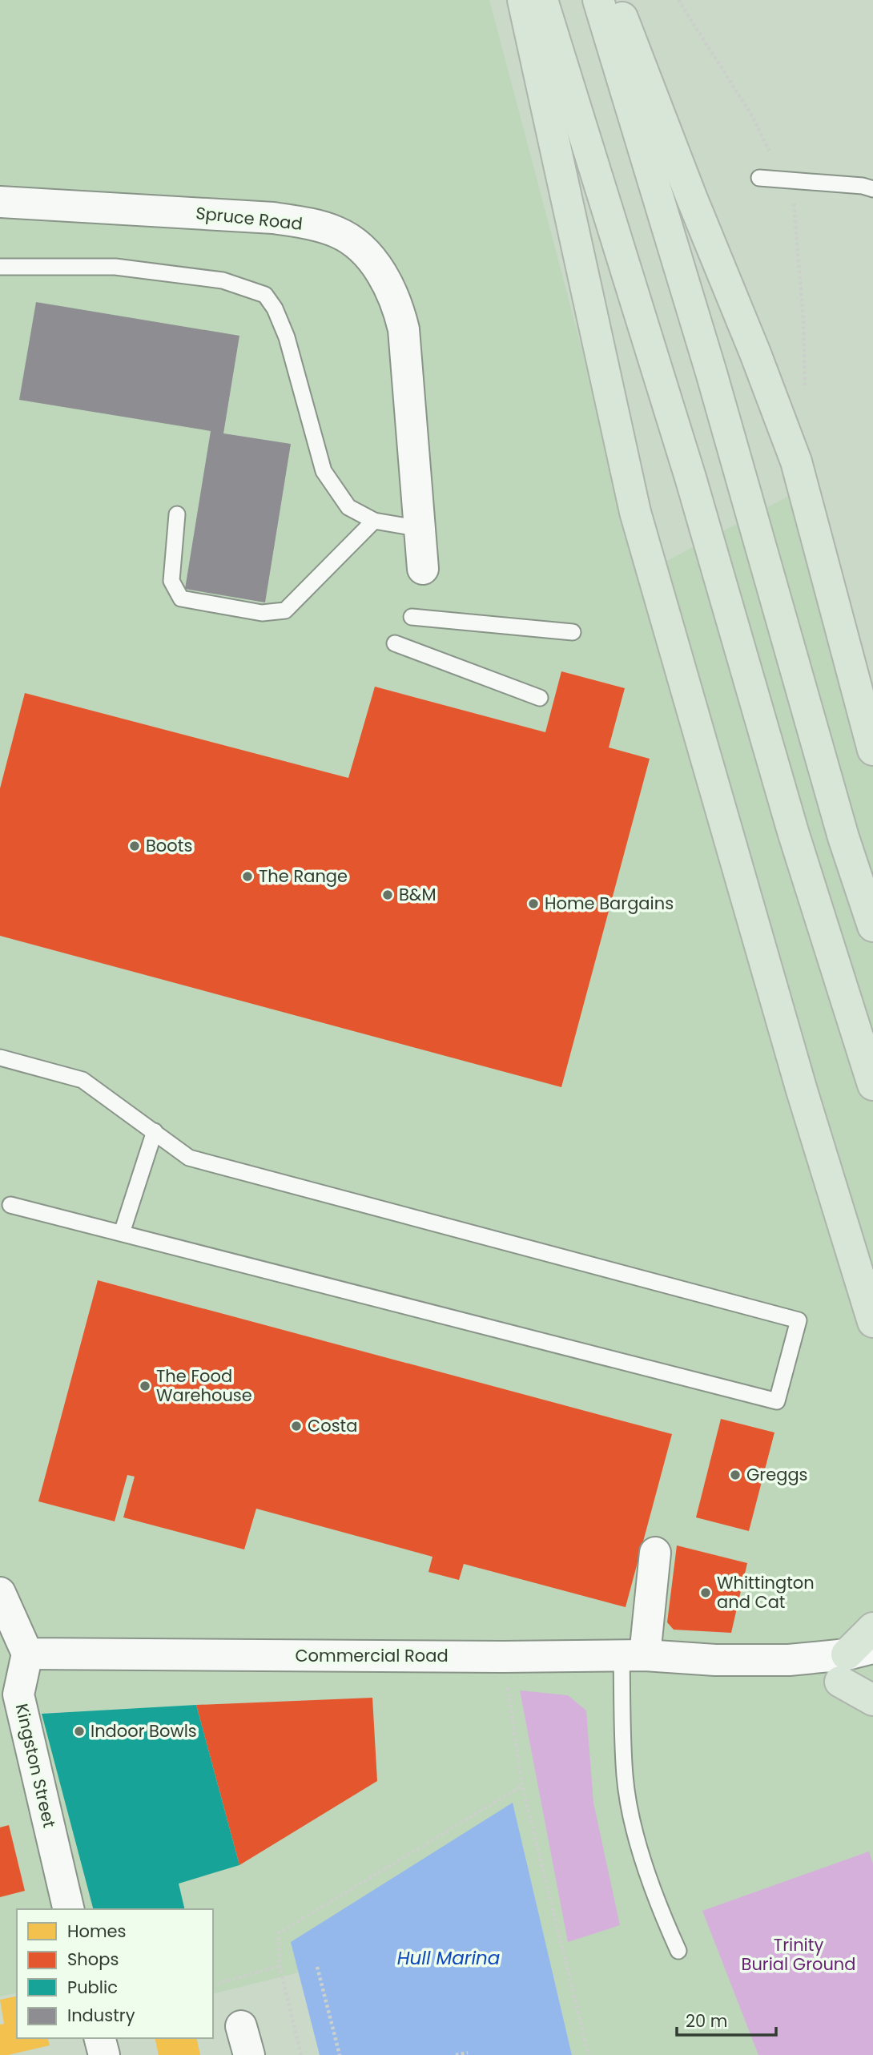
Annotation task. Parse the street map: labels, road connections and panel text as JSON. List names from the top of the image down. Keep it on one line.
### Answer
{"streets":{"street":["Spruce Road","Commercial Road","Kingston Street"]},"crossings":[["Commercial Road","Kingston Street"]],"water":["Hull Marina"],"parks":["Trinity Burial Ground"],"places":["Boots","The Range","B&M","Home Bargains","The Food Warehouse","Costa","Greggs","Whittington and Cat","Indoor Bowls"],"legend":["Homes","Shops","Public","Industry"],"scale_bar":"20 m"}
